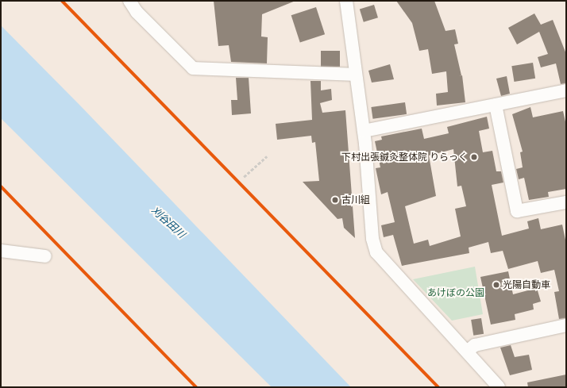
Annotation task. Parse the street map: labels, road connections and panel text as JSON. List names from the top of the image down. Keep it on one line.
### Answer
{"water":["刈谷田川"],"parks":["あけぼの公園"],"places":["下村出張鍼灸整体院 りらっく","古川組","光陽自動車"]}
